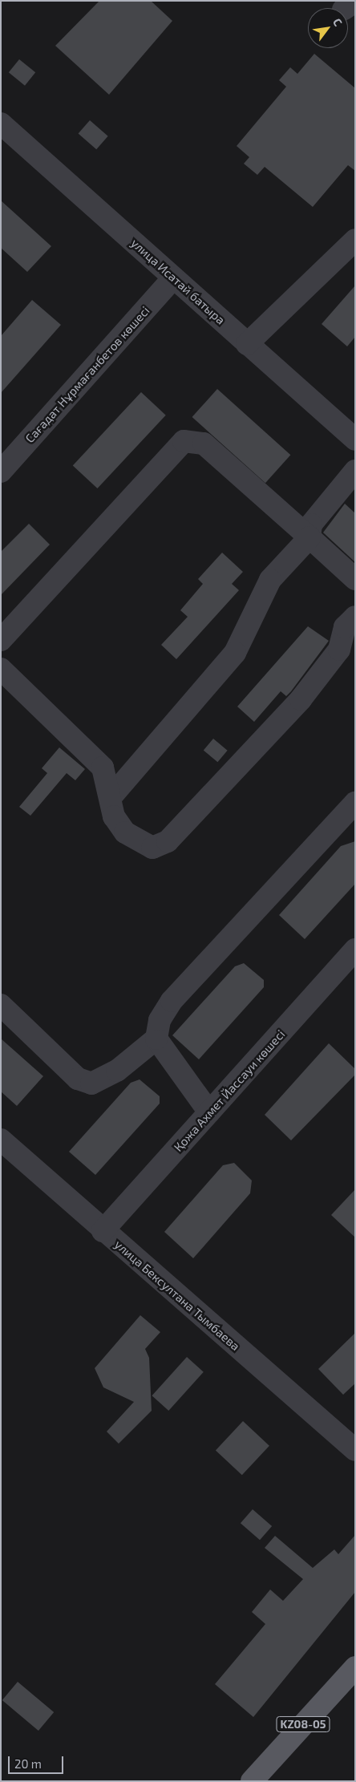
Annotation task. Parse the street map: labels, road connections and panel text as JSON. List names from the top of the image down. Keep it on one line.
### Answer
{"streets":{"main road":["KZ08-05"],"street":["улица Исатай батыра","Сағадат Нұрмағанбетов көшесі","Қожа Ахмет Йассауи көшесі","улица Бексултана Тымбаева"]},"crossings":[["улица Исатай батыра","Сағадат Нұрмағанбетов көшесі"],["Қожа Ахмет Йассауи көшесі","улица Бексултана Тымбаева"]],"scale_bar":"20 m","north":"top right"}
